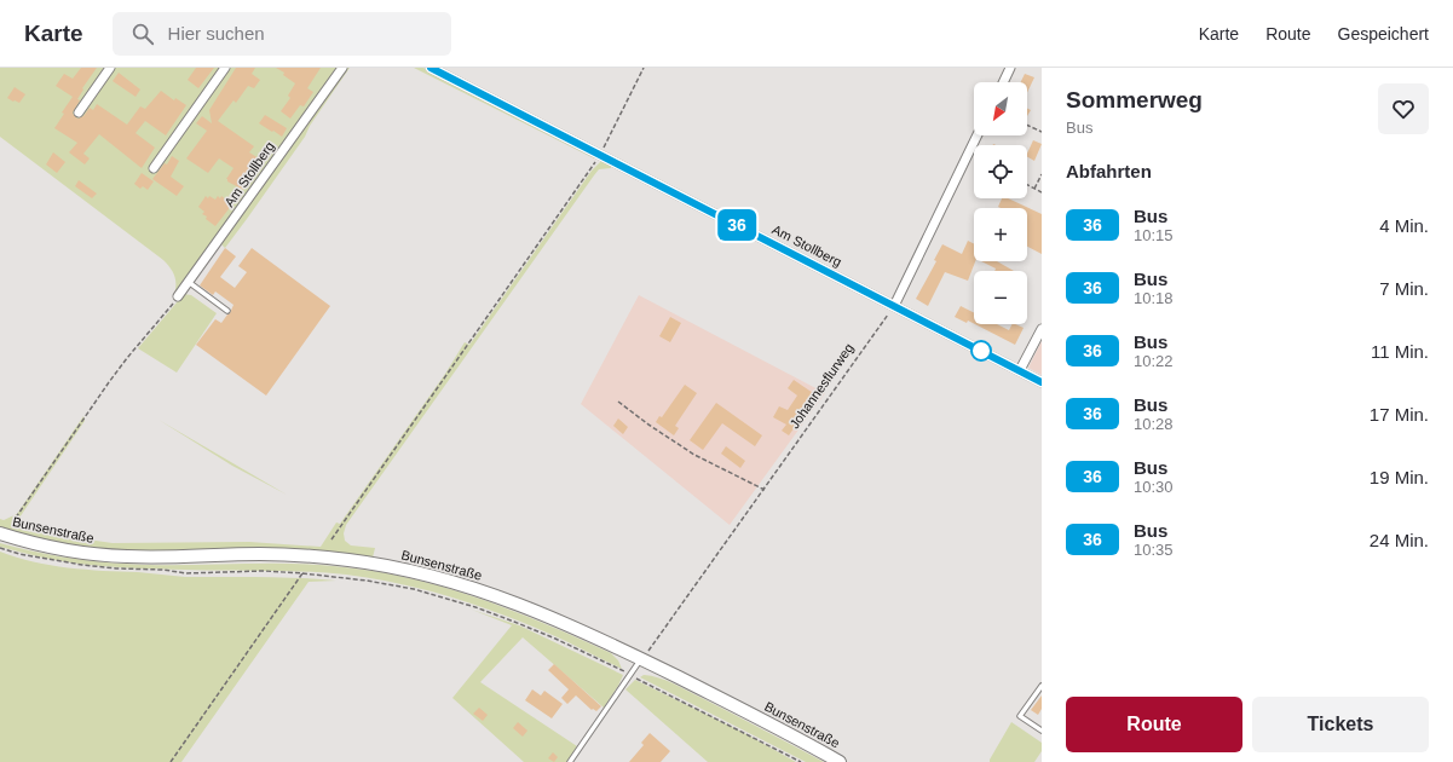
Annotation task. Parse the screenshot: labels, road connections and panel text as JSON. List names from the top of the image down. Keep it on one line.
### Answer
{"streets":{"main road":["Bunsenstraße"],"street":["Am Stollberg"],"path":["Johannesflurweg"]},"crossings":[["Am Stollberg","Johannesflurweg"],["Johannesflurweg","Bunsenstraße"]],"lines":["bus line 36"],"north":"bottom left","page":{"header":"Karte","search":"Hier suchen","nav":["Karte","Route","Gespeichert"],"on_map":"36","heading":[["Sommerweg","Bus"],"Abfahrten"],"map_buttons":["+","−"],"list":[{"mark":"36","name":"Bus","note":"10:15","value":"4 Min."},{"mark":"36","name":"Bus","note":"10:18","value":"7 Min."},{"mark":"36","name":"Bus","note":"10:22","value":"11 Min."},{"mark":"36","name":"Bus","note":"10:28","value":"17 Min."},{"mark":"36","name":"Bus","note":"10:30","value":"19 Min."},{"mark":"36","name":"Bus","note":"10:35","value":"24 Min."}],"buttons":["Route","Tickets"]}}
